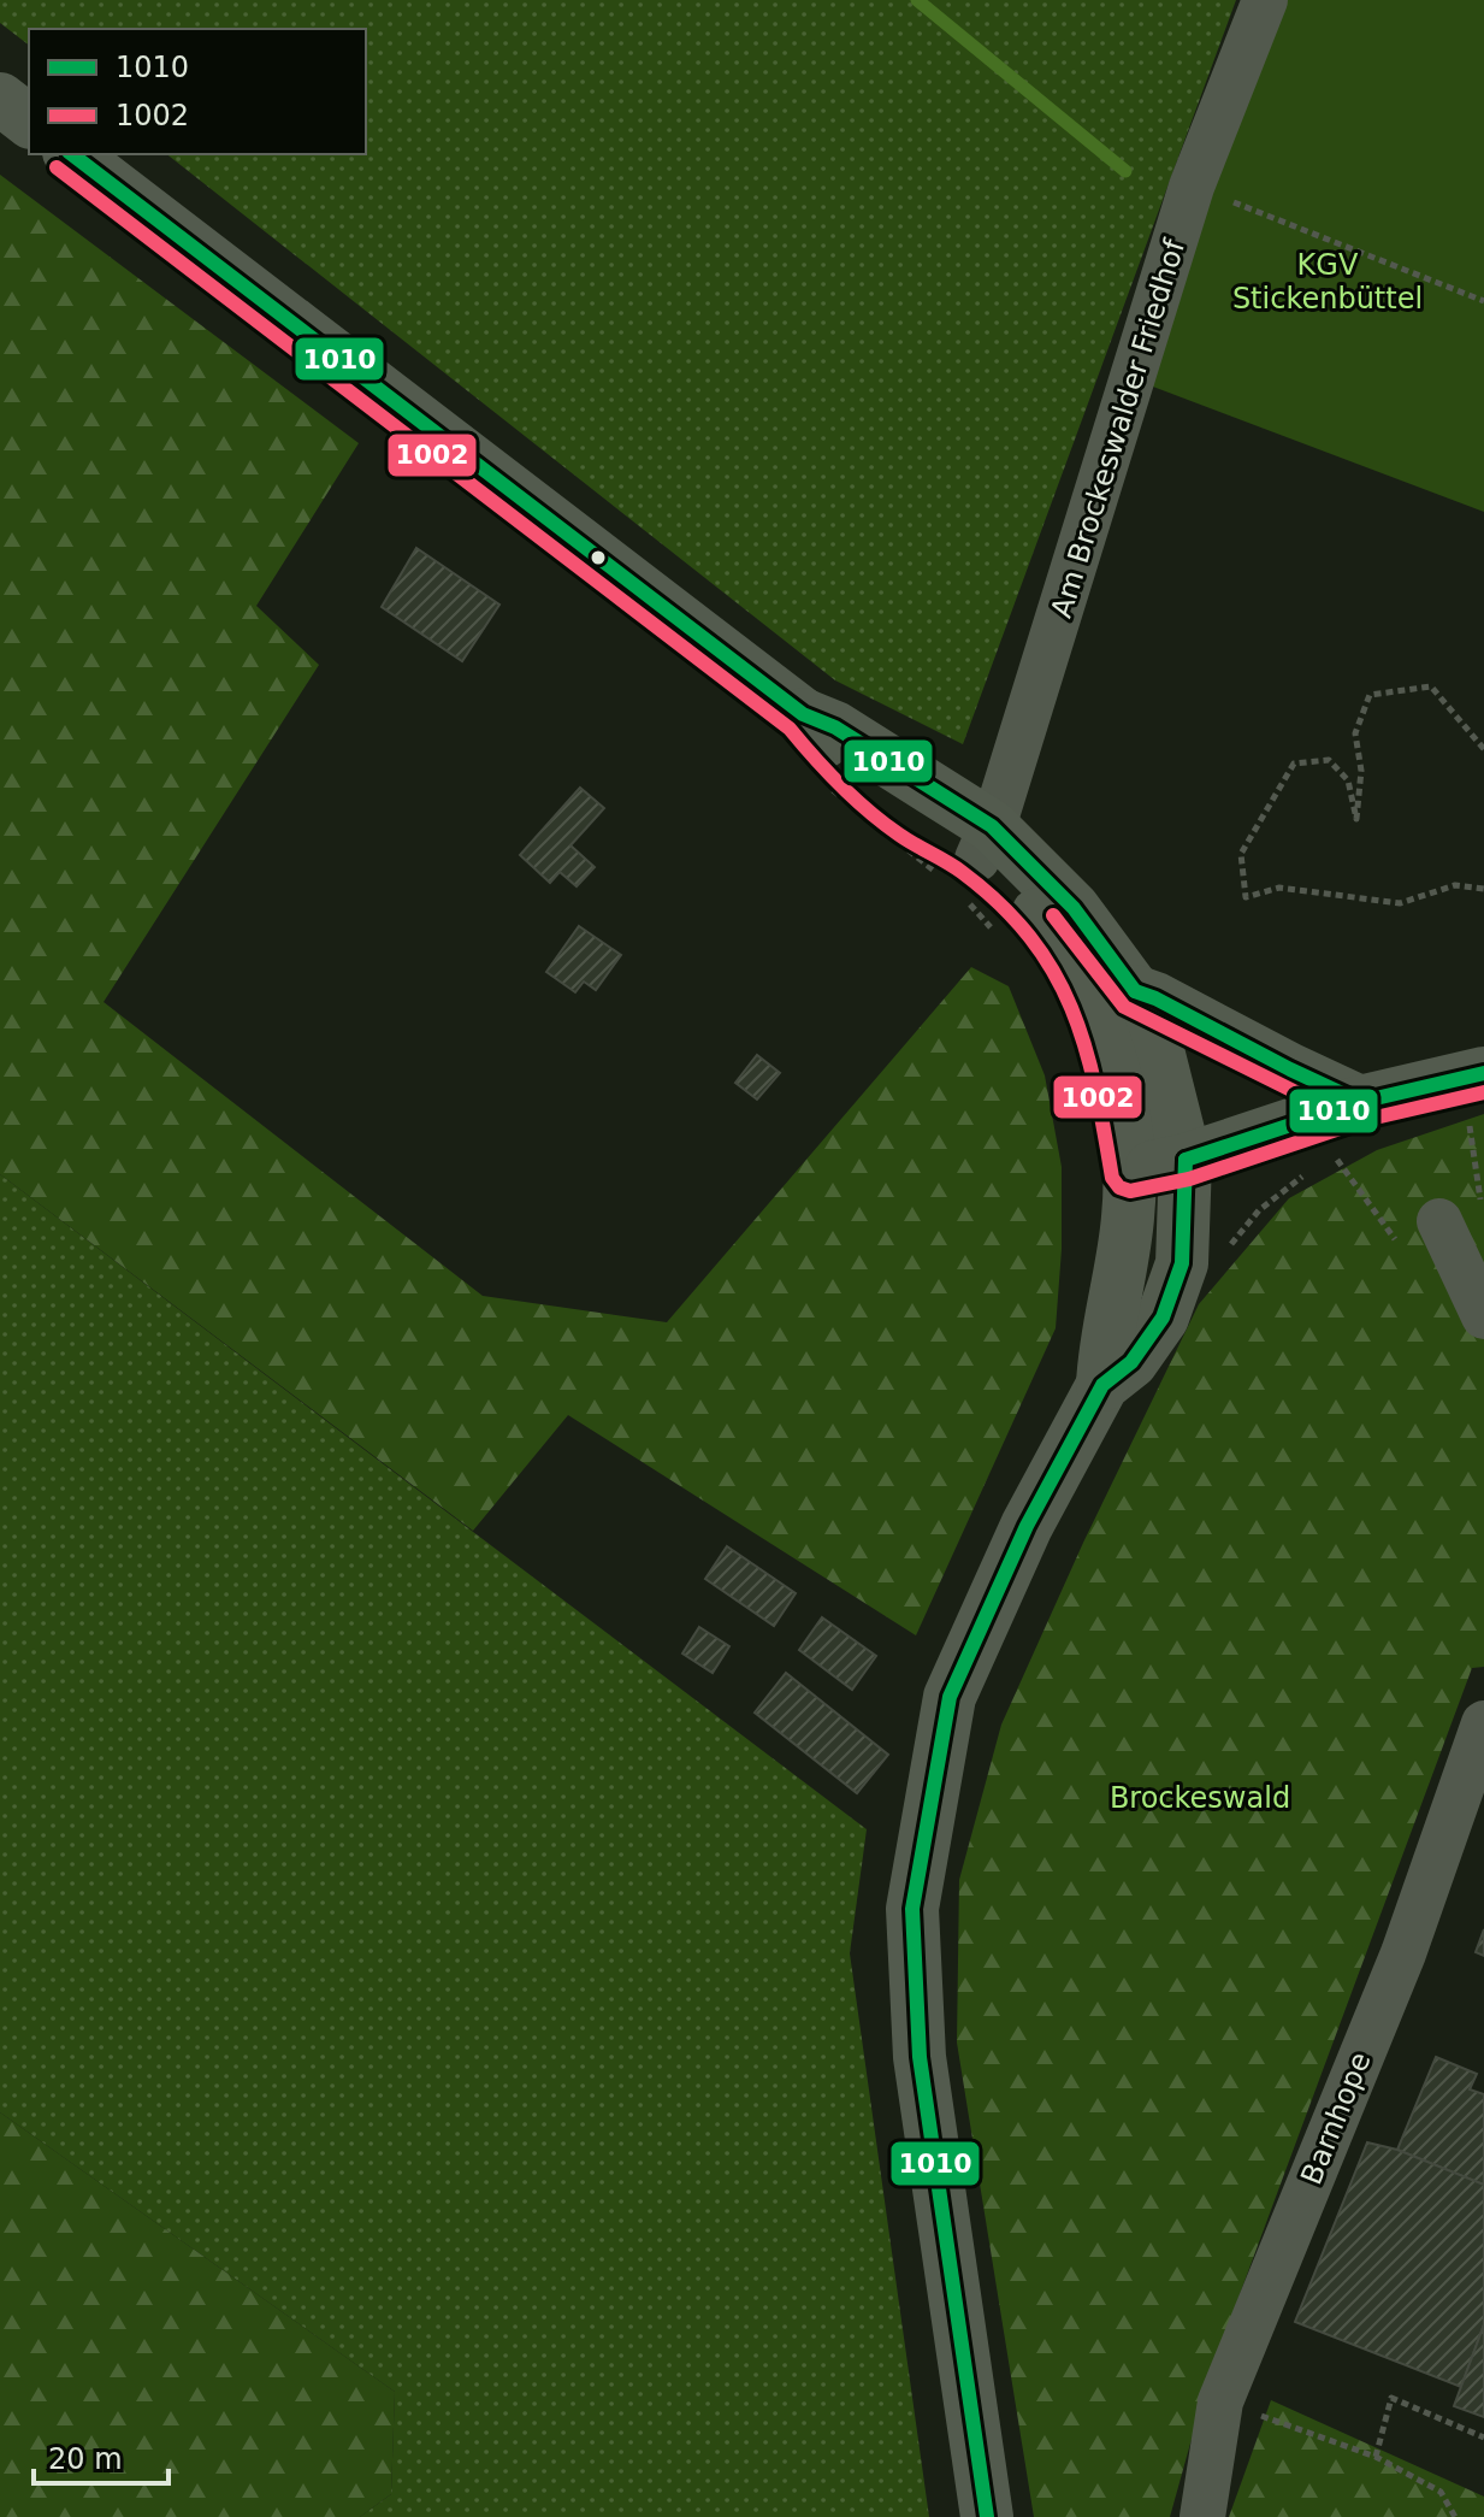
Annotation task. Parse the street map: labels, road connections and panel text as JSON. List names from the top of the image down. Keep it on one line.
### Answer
{"streets":{"street":["Am Brockeswalder Friedhof","Barnhope"]},"parks":["KGV Stickenbüttel","Brockeswald"],"lines":["transit line 1010","transit line 1002"],"legend":["1010","1002"],"scale_bar":"20 m"}
